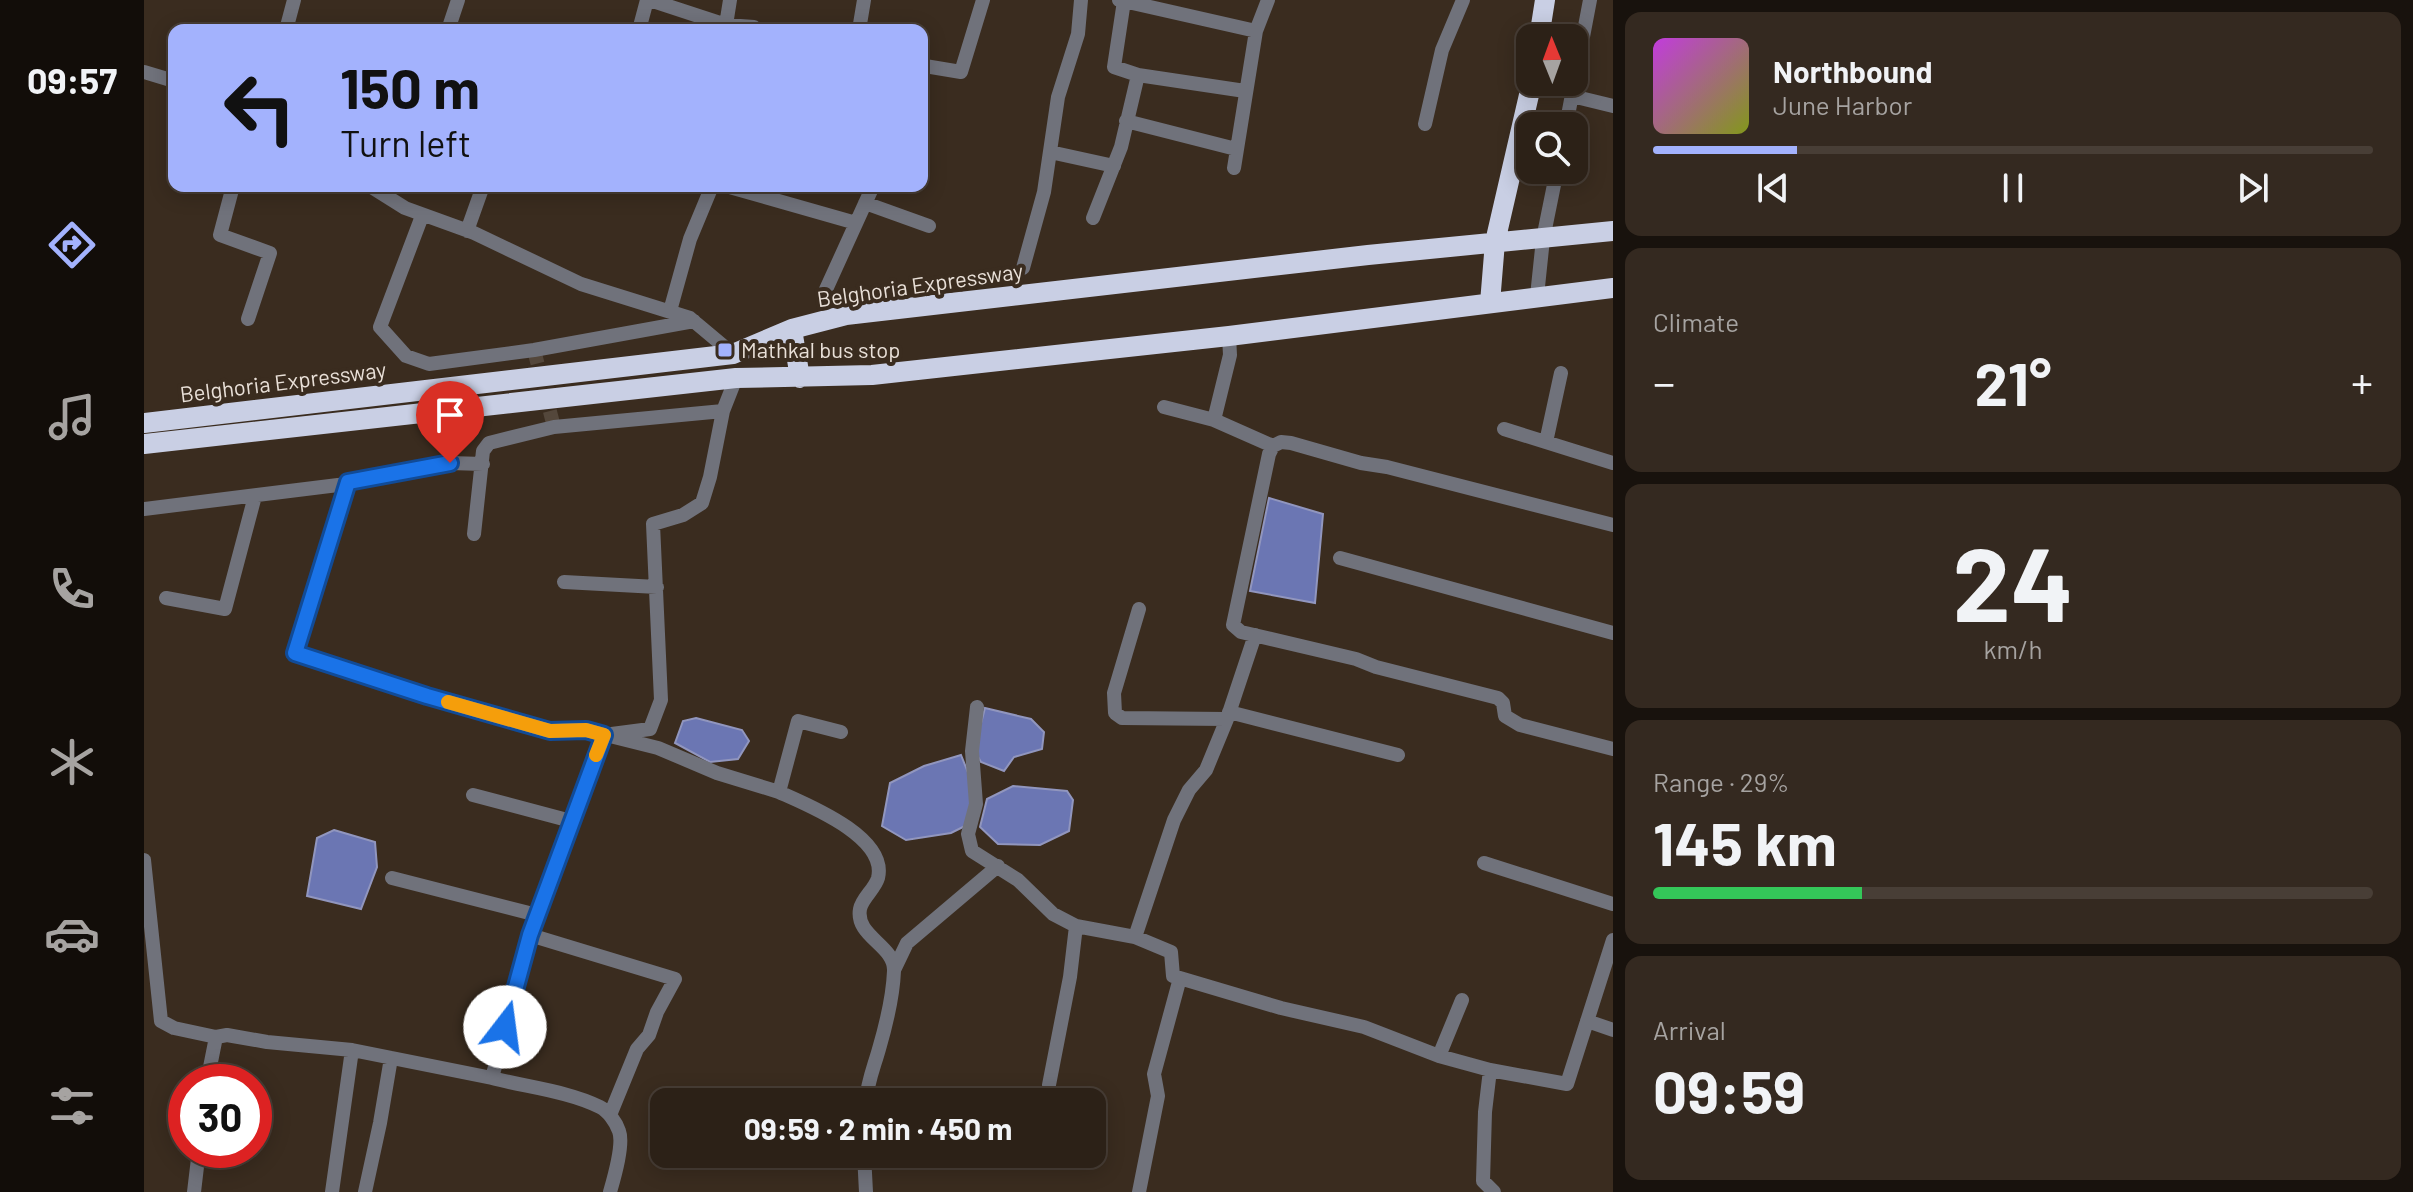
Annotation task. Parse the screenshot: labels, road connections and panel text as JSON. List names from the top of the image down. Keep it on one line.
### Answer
{"streets":{"highway":["Belghoria Expressway"]},"places":{"transit":["Mathkal bus stop"]},"north":"top","page":{"tabs":"09:57","turn":["150 m","Turn left"],"song":["Northbound","June Harbor"],"tile":["Climate",["24","km/h"],["Range · 29%","145 km"],["Arrival","09:59"]],"heat":["−","21°","+"],"limit":"30","trip":"09:59 · 2 min · 450 m"}}
